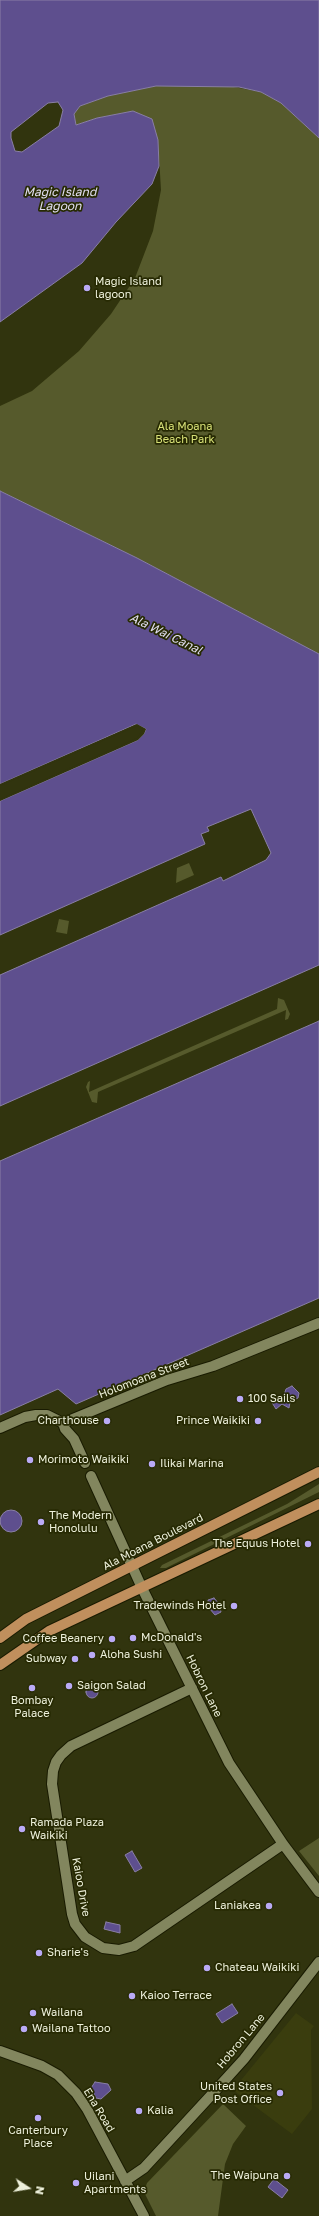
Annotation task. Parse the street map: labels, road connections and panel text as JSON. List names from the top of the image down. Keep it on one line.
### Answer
{"streets":{"main road":["Ala Moana Boulevard"],"street":["Holomoana Street","Hobron Lane","Kaioo Drive","Ena Road"]},"crossings":[["Ala Moana Boulevard","Hobron Lane"],["Hobron Lane","Kaioo Drive"],["Hobron Lane","Ena Road"]],"water":["Magic Island Lagoon","Ala Wai Canal"],"parks":["Ala Moana Beach Park"],"places":["Magic Island lagoon","100 Sails","Charthouse","Prince Waikiki","Morimoto Waikiki","Ilikai Marina","The Modern Honolulu","The Equus Hotel","Tradewinds Hotel","McDonald's","Coffee Beanery","Aloha Sushi","Subway","Saigon Salad","Bombay Palace","Ramada Plaza Waikiki","Laniakea","Sharie's","Chateau Waikiki","Kaioo Terrace","Wailana","Wailana Tattoo","United States Post Office","Kalia","Canterbury Place","The Waipuna","Uilani Apartments"],"north":"right"}
